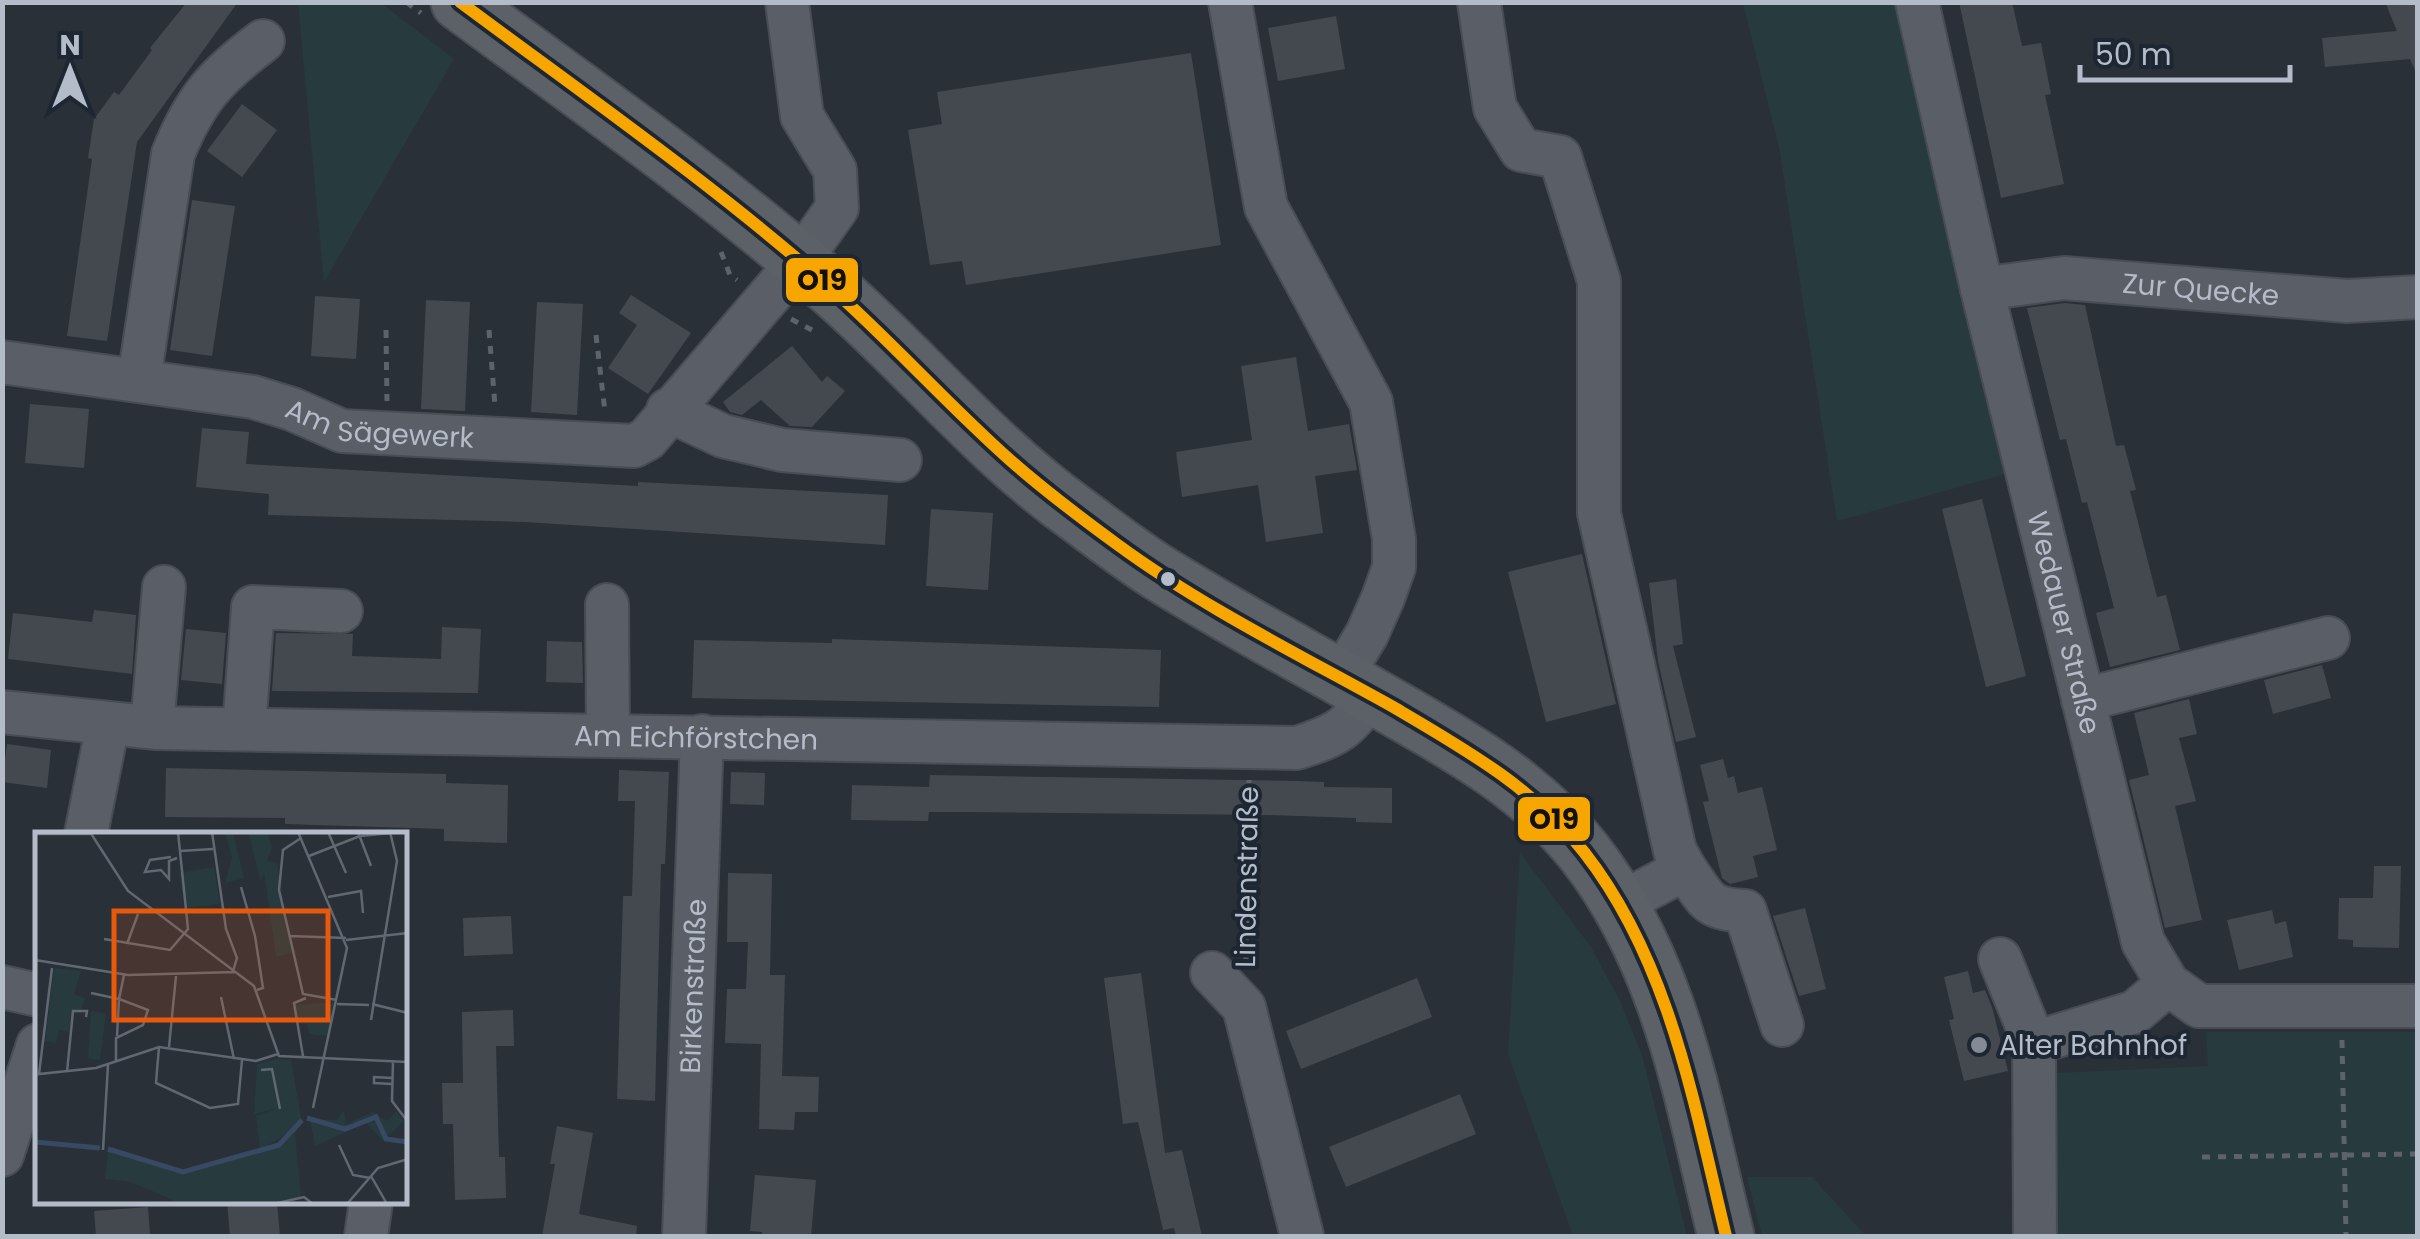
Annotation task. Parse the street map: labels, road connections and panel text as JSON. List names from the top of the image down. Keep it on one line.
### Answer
{"streets":{"street":["Zur Quecke","Am Sägewerk","Wedauer Straße","Am Eichförstchen","Lindenstraße","Birkenstraße"]},"crossings":[["Zur Quecke","Wedauer Straße"],["Am Eichförstchen","Lindenstraße"],["Am Eichförstchen","Birkenstraße"]],"places":["Alter Bahnhof"],"lines":["transit line O19"],"scale_bar":"50 m","north":"top"}
